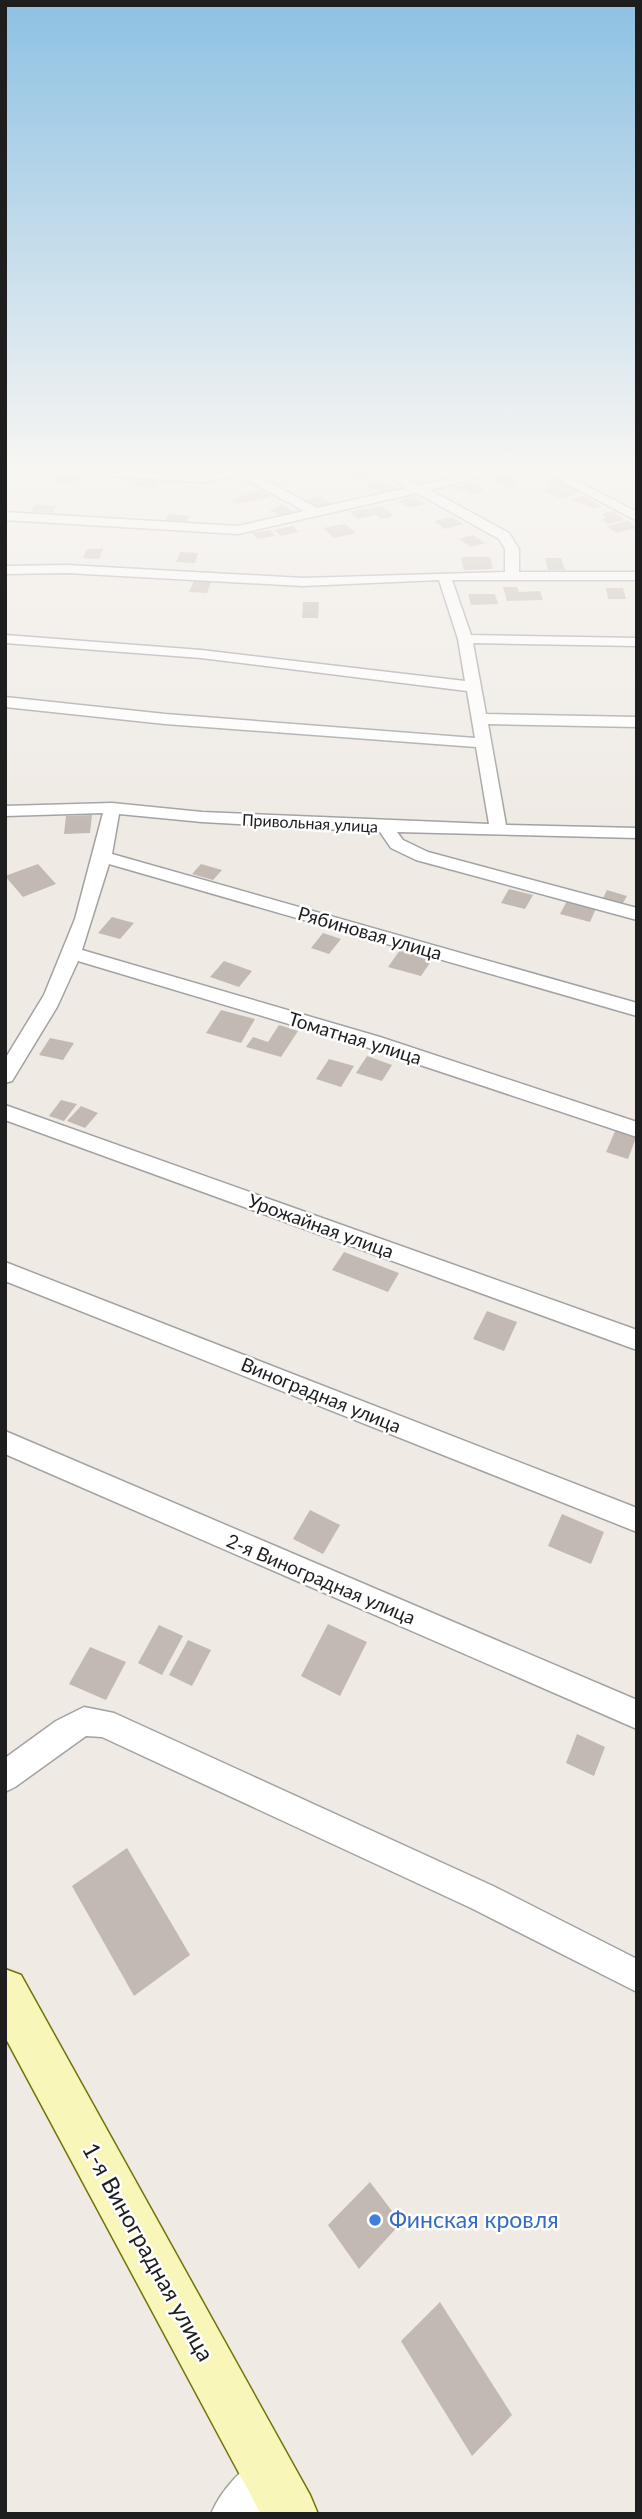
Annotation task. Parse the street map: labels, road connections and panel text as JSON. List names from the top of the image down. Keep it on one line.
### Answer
{"streets":{"main road":["1-я Виноградная улица"],"street":["Привольная улица","Рябиновая улица","Томатная улица","Урожайная улица","Виноградная улица","2-я Виноградная улица"]},"places":["Финская кровля"]}
